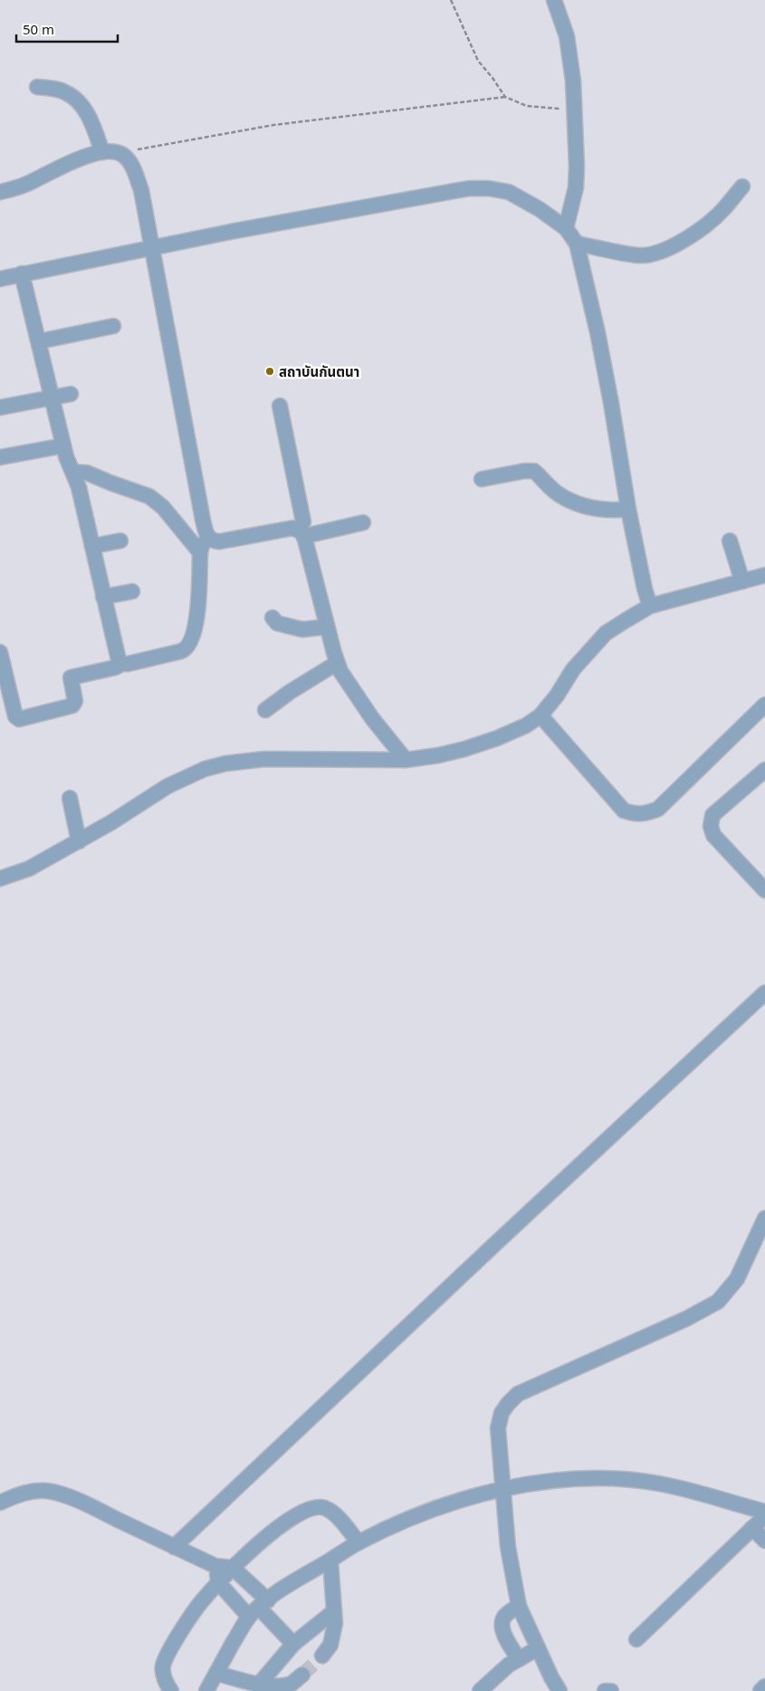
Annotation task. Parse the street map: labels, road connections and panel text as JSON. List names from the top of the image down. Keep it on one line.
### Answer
{"places":["สถาบันกันตนา"],"scale_bar":"50 m"}
